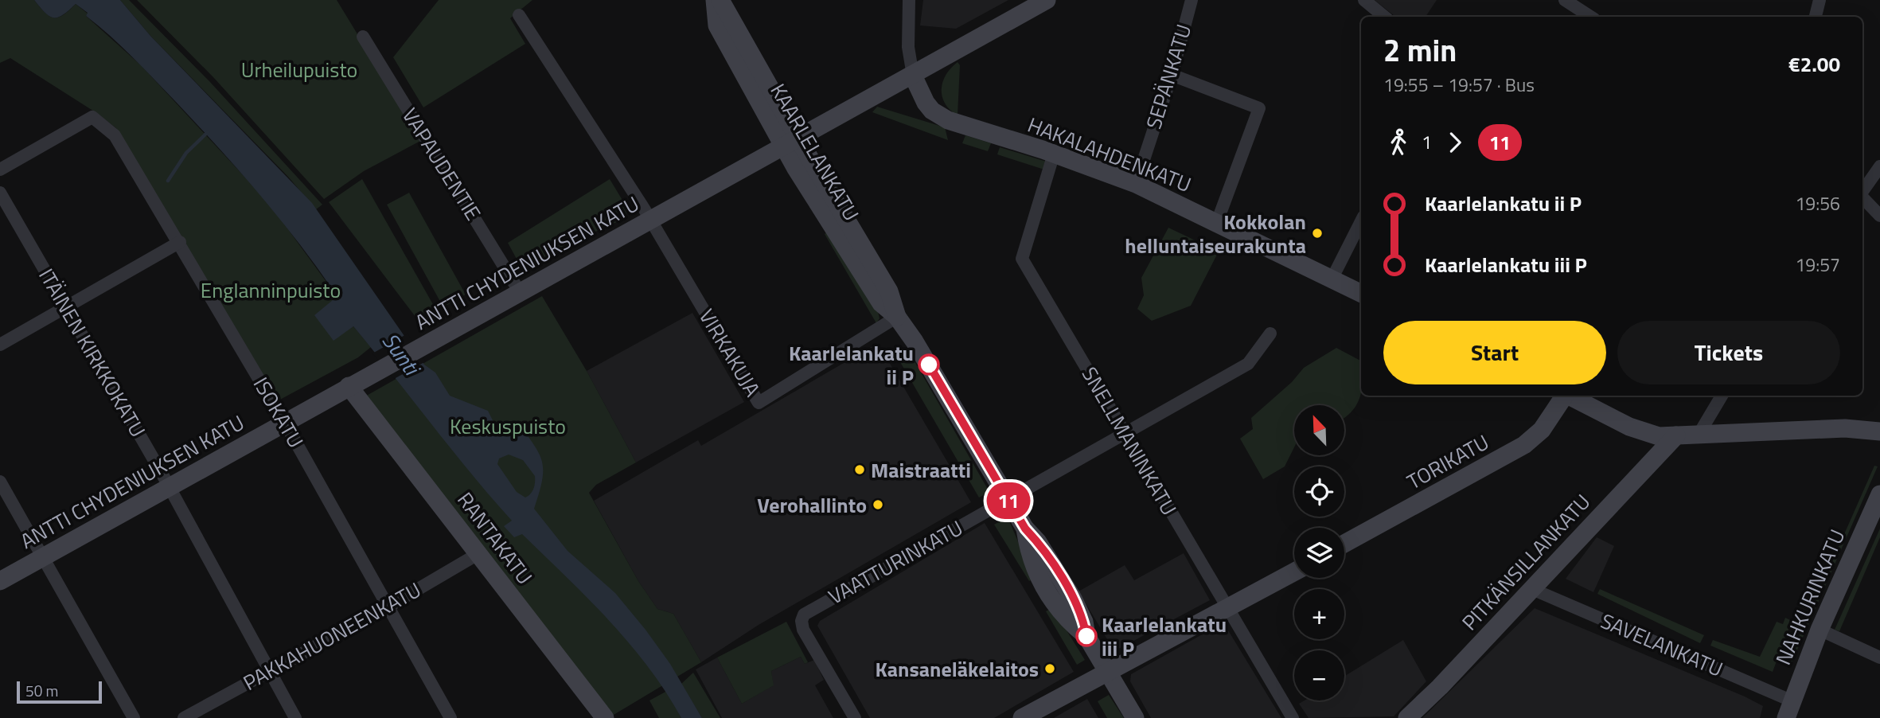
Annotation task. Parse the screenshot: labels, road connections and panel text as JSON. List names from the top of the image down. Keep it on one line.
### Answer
{"streets":{"main road":["KAARLELANKATU","HAKALAHDENKATU","ANTTI CHYDENIUKSEN KATU","TORIKATU","RANTAKATU","PITKÄNSILLANKATU","NAHKURINKATU"],"street":["SEPÄNKATU","VAPAUDENTIE","ITÄINEN KIRKKOKATU","VIRKAKUJA","ISOKATU","SNELLMANINKATU","VAATTURINKATU","PAKKAHUONEENKATU","SAVELANKATU"]},"crossings":[["SEPÄNKATU","HAKALAHDENKATU"],["KAARLELANKATU","ANTTI CHYDENIUKSEN KATU"],["KAARLELANKATU","VIRKAKUJA"],["KAARLELANKATU","VAATTURINKATU"],["HAKALAHDENKATU","ANTTI CHYDENIUKSEN KATU"],["HAKALAHDENKATU","SNELLMANINKATU"],["VAPAUDENTIE","ANTTI CHYDENIUKSEN KATU"],["ANTTI CHYDENIUKSEN KATU","ITÄINEN KIRKKOKATU"],["ANTTI CHYDENIUKSEN KATU","VIRKAKUJA"],["ANTTI CHYDENIUKSEN KATU","ISOKATU"],["ANTTI CHYDENIUKSEN KATU","RANTAKATU"],["ITÄINEN KIRKKOKATU","PAKKAHUONEENKATU"],["ISOKATU","PAKKAHUONEENKATU"],["SNELLMANINKATU","VAATTURINKATU"],["RANTAKATU","PAKKAHUONEENKATU"],["PITKÄNSILLANKATU","SAVELANKATU"],["NAHKURINKATU","SAVELANKATU"]],"water":["Sunti"],"parks":["Urheilupuisto","Englanninpuisto","Keskuspuisto"],"places":["Kokkolan helluntaiseurakunta","Kaarlelankatu ii P","Maistraatti","Verohallinto","Kaarlelankatu iii P","Kansaneläkelaitos"],"lines":["bus line 11"],"scale_bar":"50 m","north":"top left","page":{"on_map":"11","heading":["2 min","19:55 – 19:57 · Bus","€2.00"],"legs":["1","11"],"list":[{"name":"Kaarlelankatu ii P","value":"19:56"},{"name":"Kaarlelankatu iii P","value":"19:57"}],"buttons":["Start","Tickets"],"map_buttons":["+","−"],"scale":"50 m"}}
